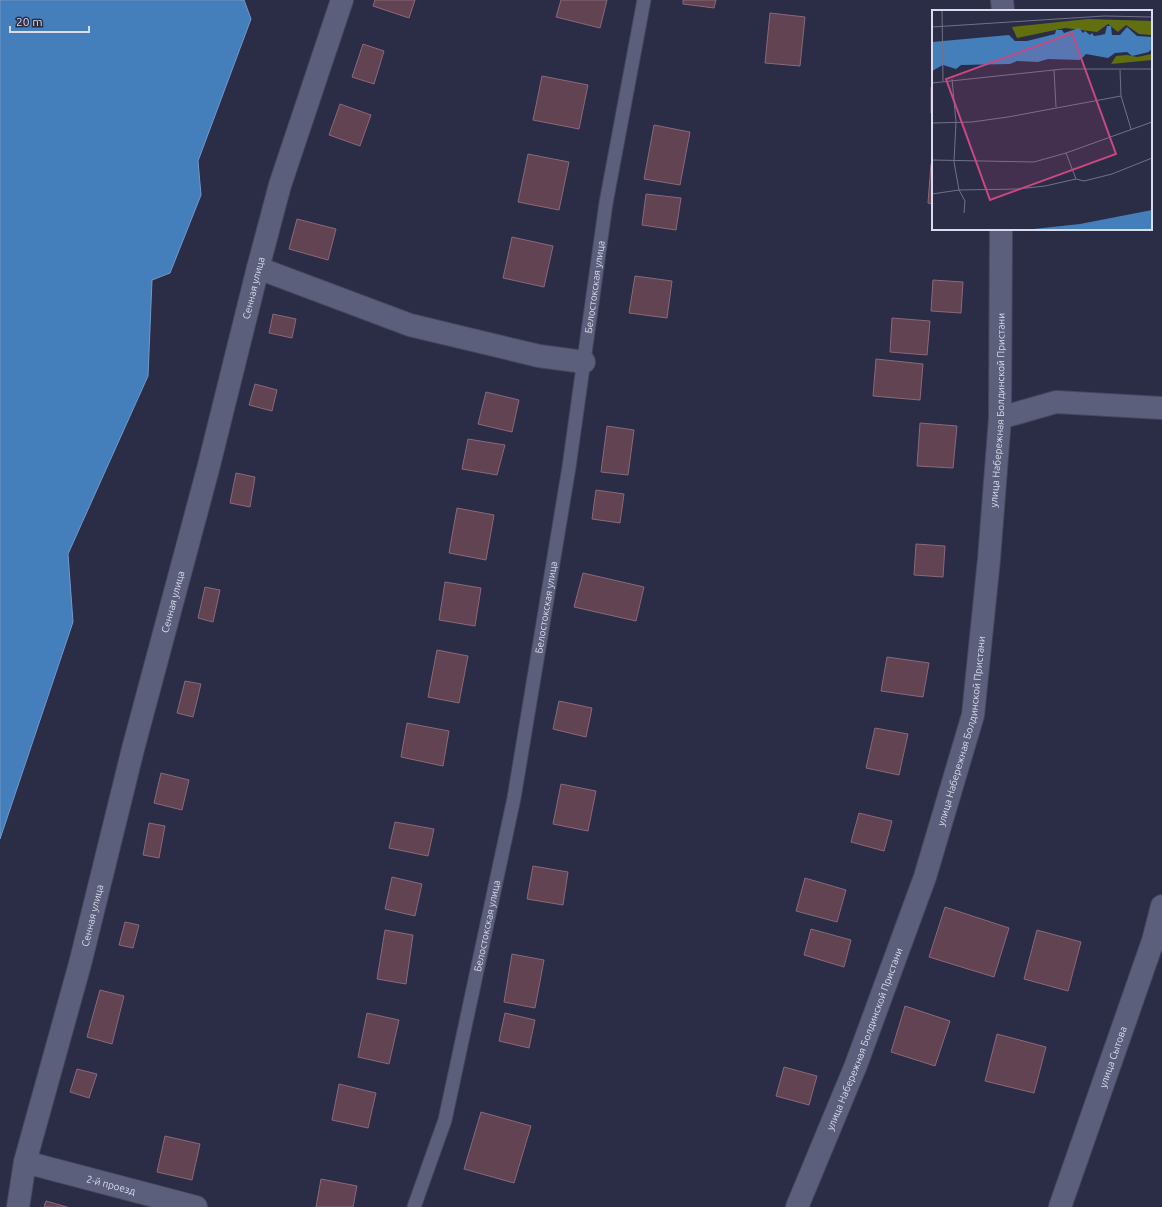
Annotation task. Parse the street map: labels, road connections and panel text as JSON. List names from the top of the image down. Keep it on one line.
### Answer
{"streets":{"street":["Сенная улица","улица Набережная Болдинской Пристани","улица Сытова","2-й проезд"],"lane":["Белостокская улица"]},"crossings":[["Сенная улица","2-й проезд"]],"scale_bar":"20 m"}
